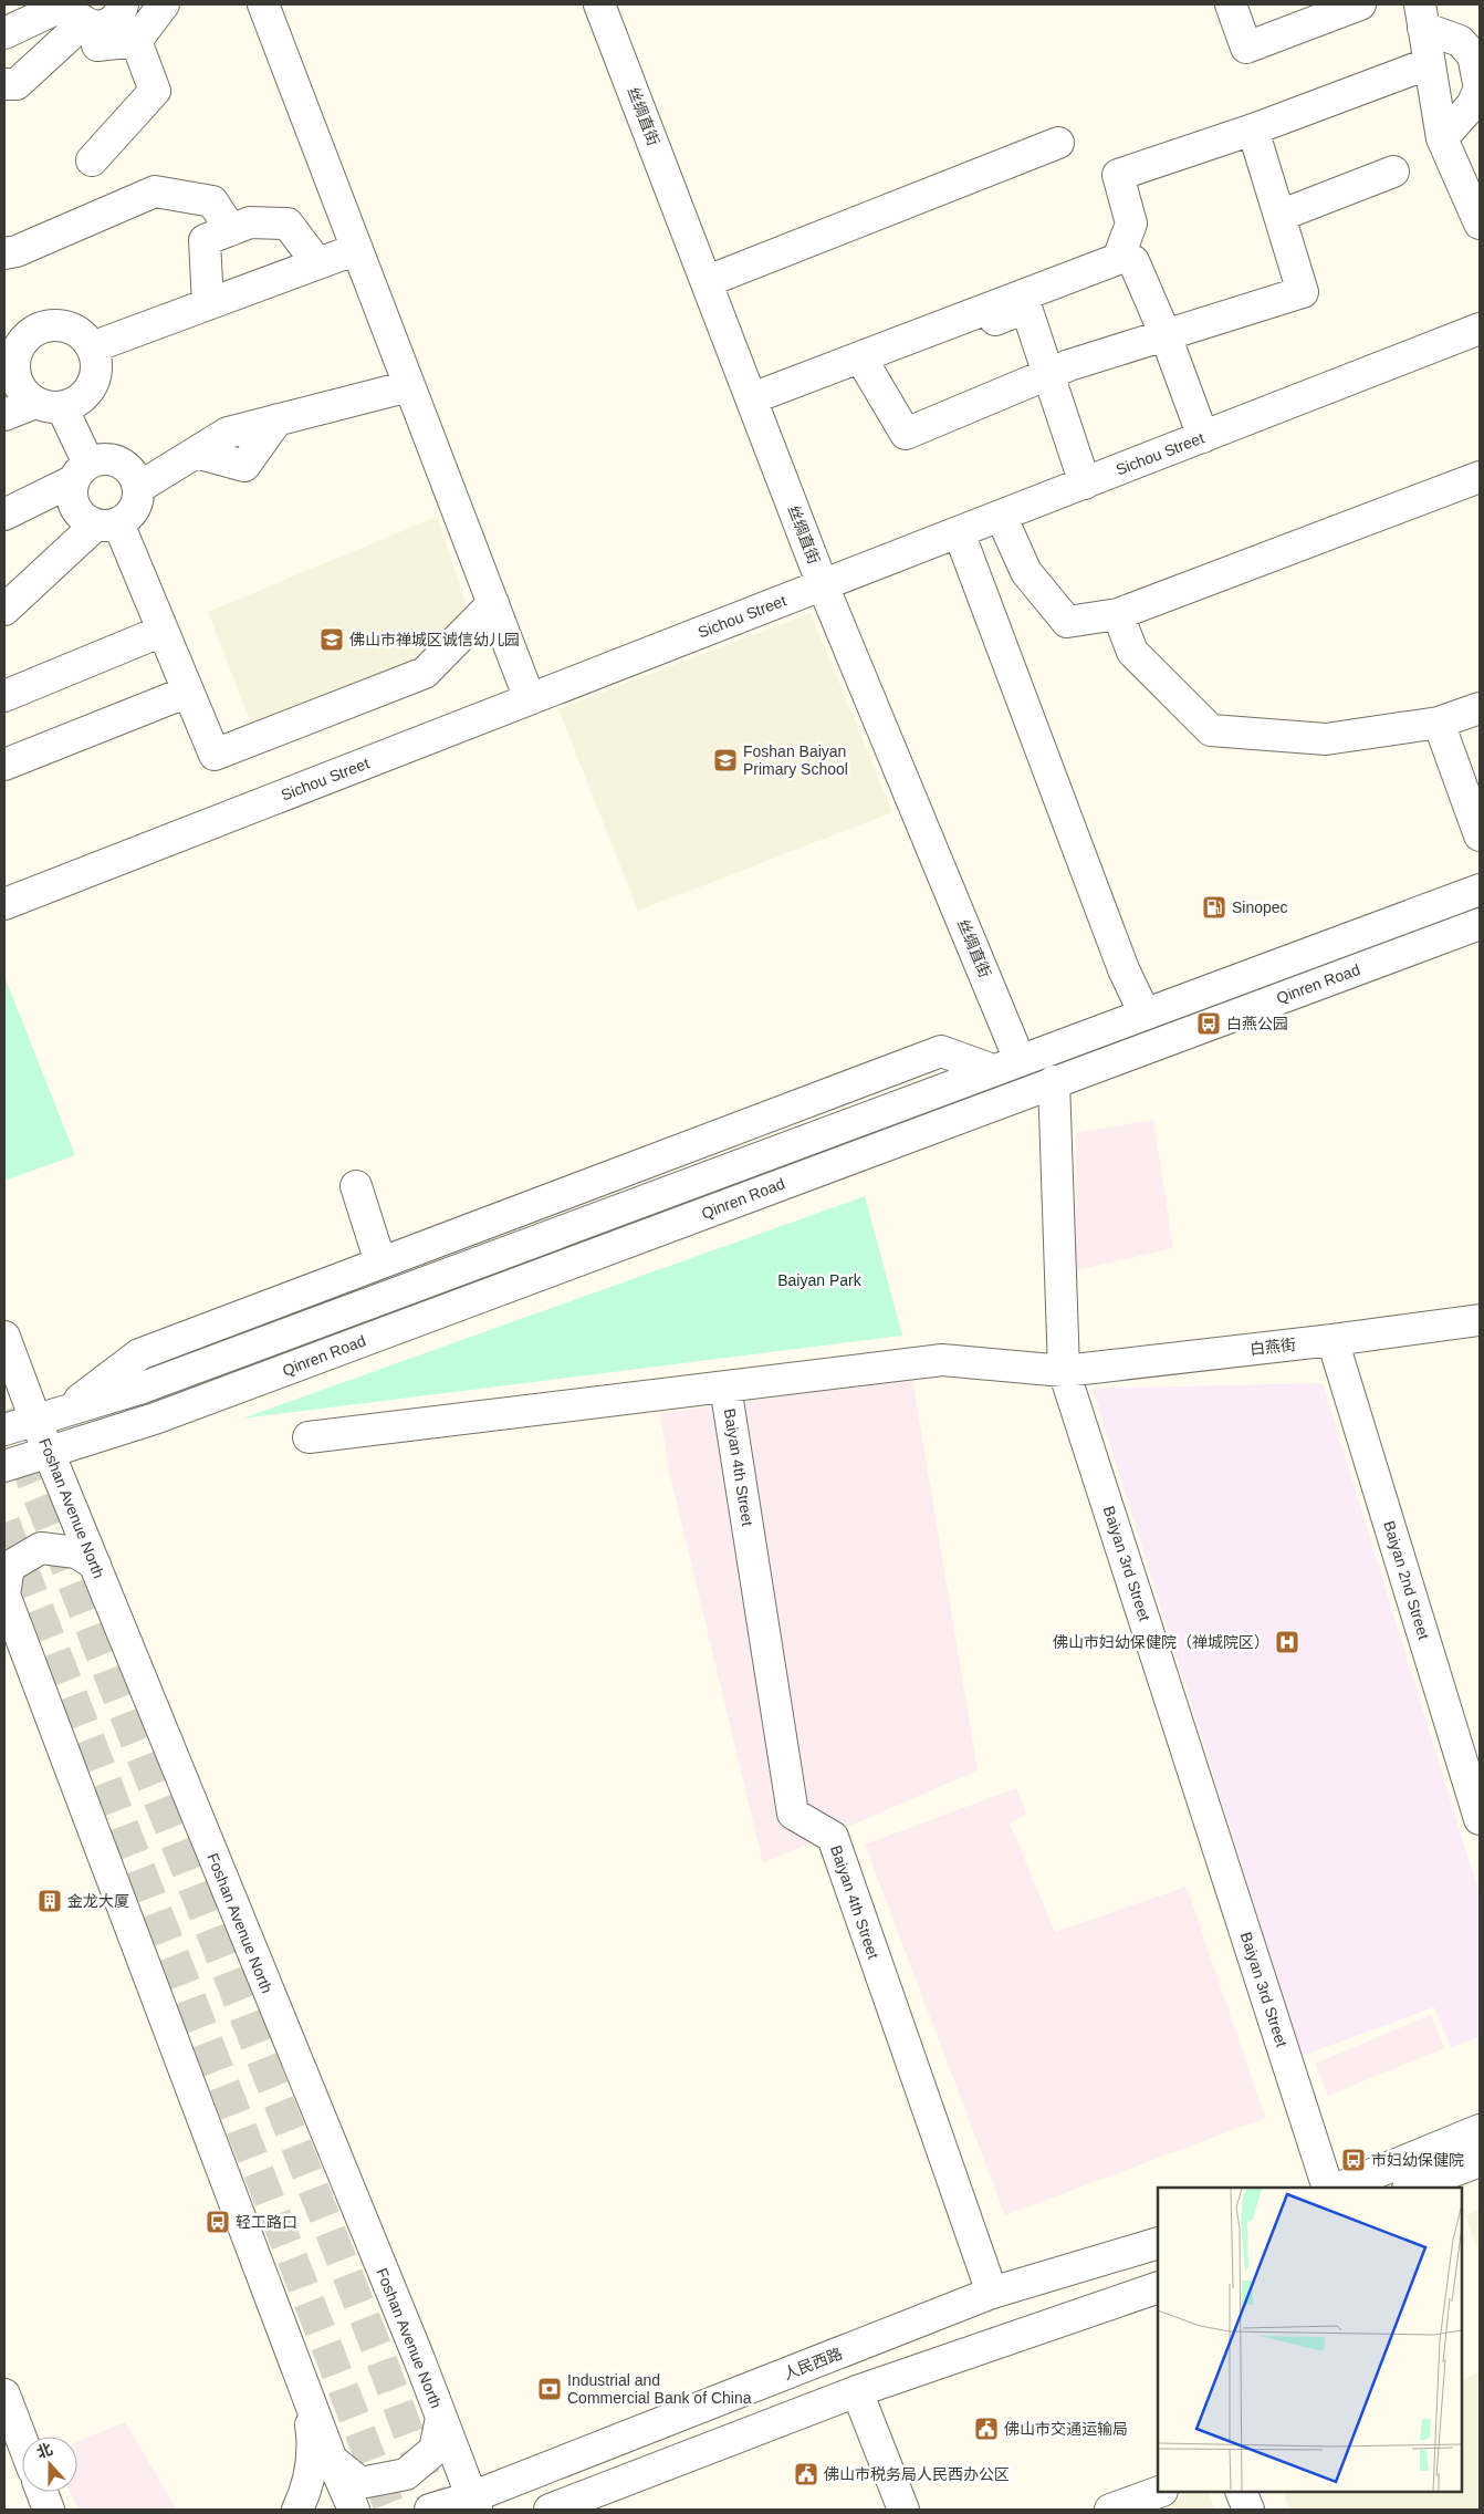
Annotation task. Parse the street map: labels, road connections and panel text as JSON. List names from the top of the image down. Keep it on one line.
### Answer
{"streets":{"street":["丝绸直街","Sichou Street","Qinren Road","白燕街","Baiyan 4th Street","Foshan Avenue North","Baiyan 3rd Street","Baiyan 2nd Street","人民西路"]},"crossings":[["丝绸直街","Sichou Street"],["Qinren Road","Foshan Avenue North"],["Qinren Road","Baiyan 3rd Street"],["白燕街","Baiyan 4th Street"],["白燕街","Baiyan 3rd Street"],["白燕街","Baiyan 2nd Street"],["Baiyan 4th Street","人民西路"],["Foshan Avenue North","人民西路"]],"parks":["Baiyan Park"],"places":{"school or university":["佛山市禅城区诚信幼儿园","Foshan Baiyan Primary School"],"fuel station":["Sinopec"],"bus stop":["白燕公园","市妇幼保健院","轻工路口"],"hospital":["佛山市妇幼保健院（禅城院区）"],"building":["金龙大厦"],"bank":["Industrial and Commercial Bank of China"],"public building":["佛山市交通运输局","佛山市税务局人民西办公区"]},"north":"top"}
